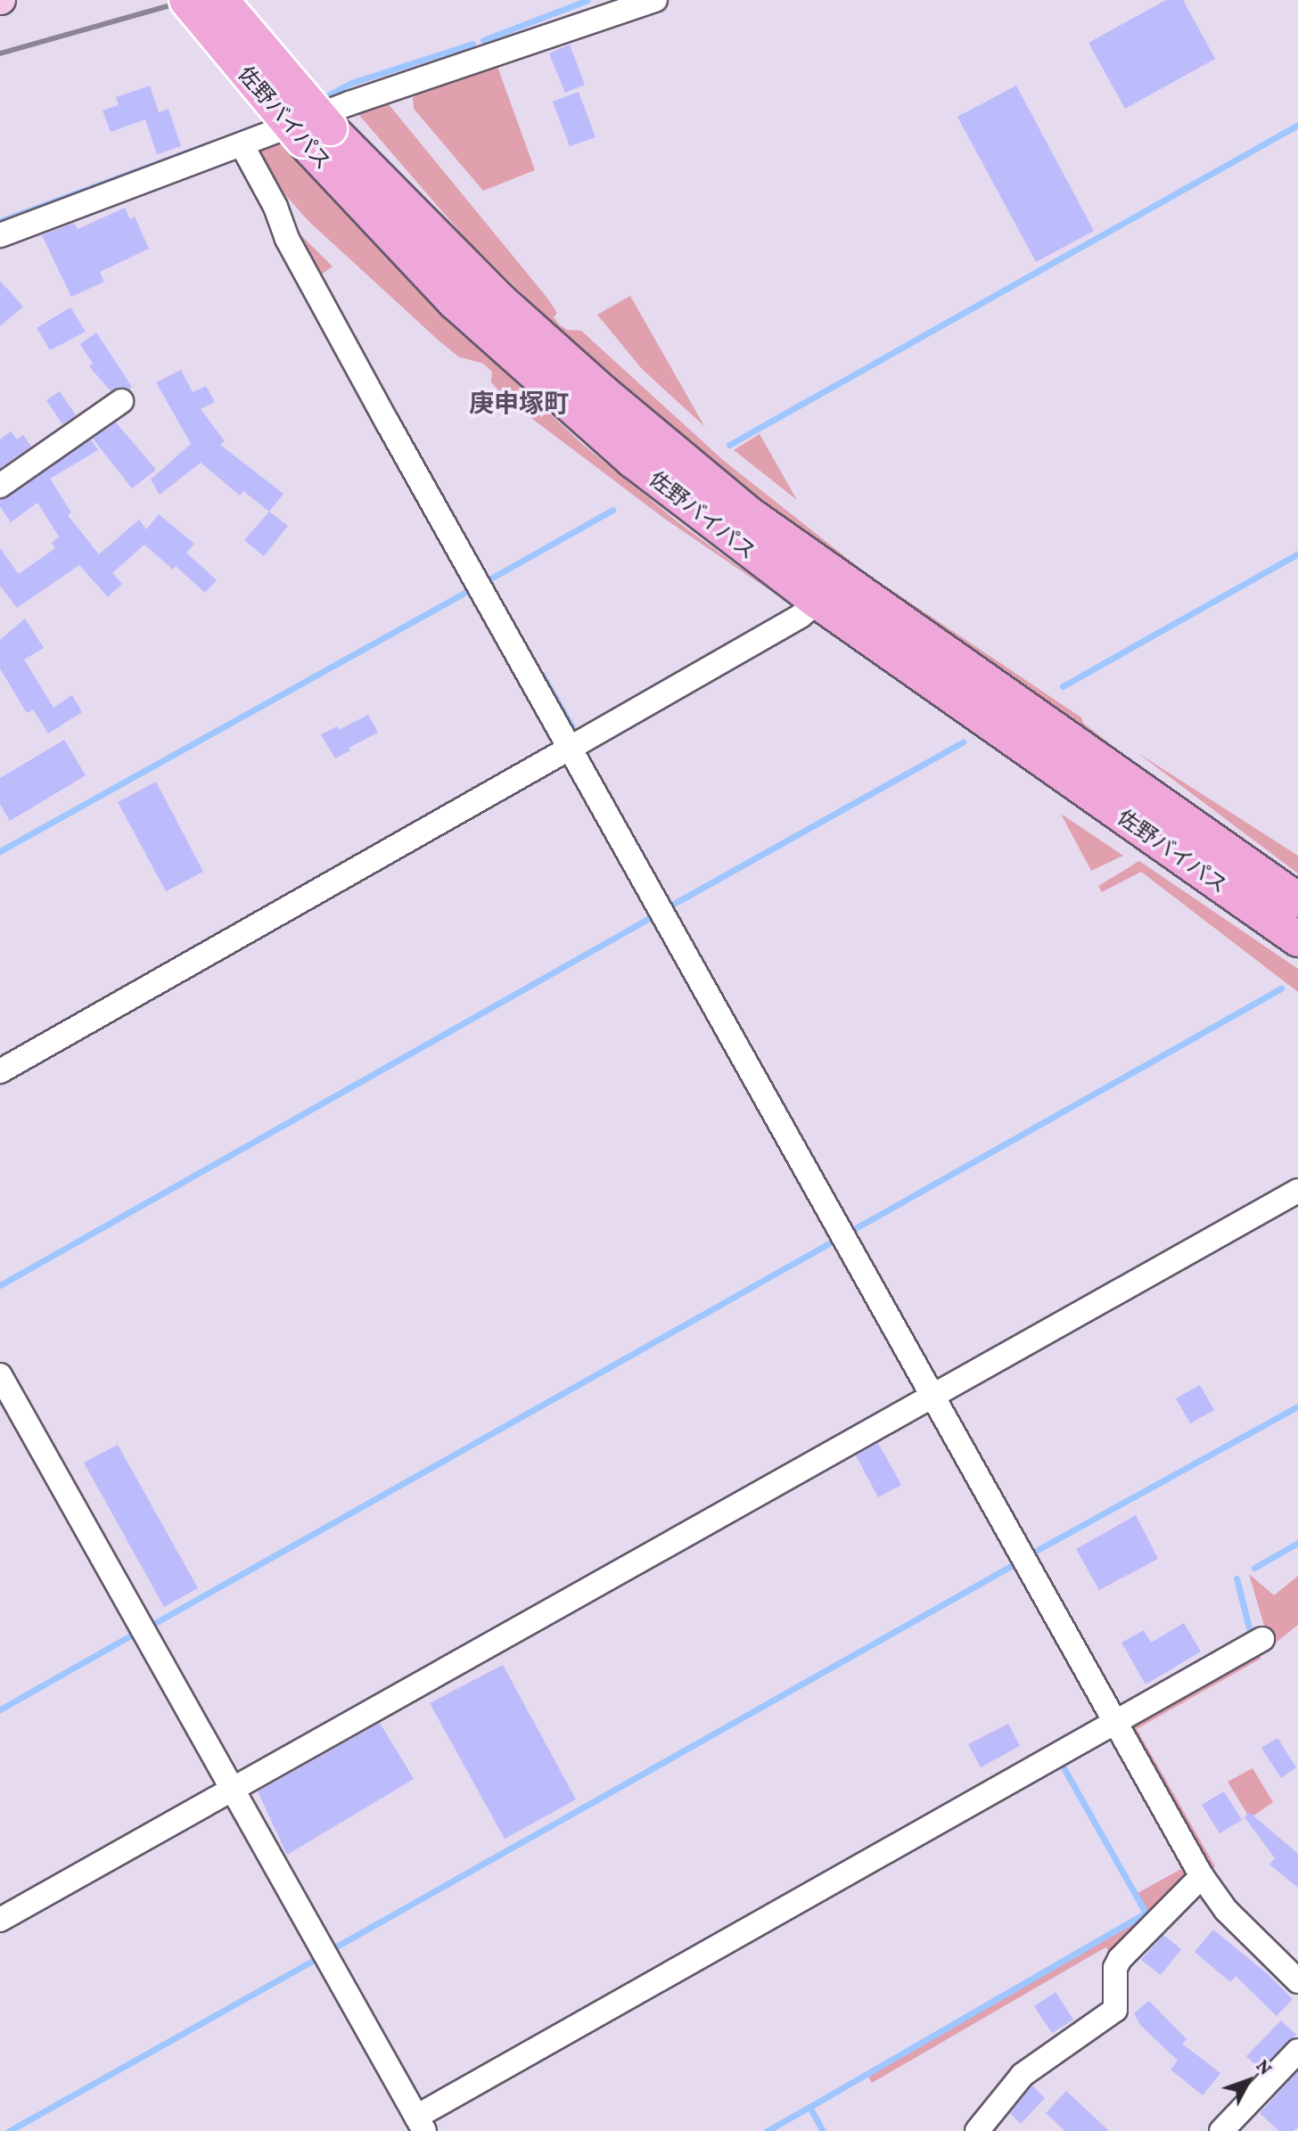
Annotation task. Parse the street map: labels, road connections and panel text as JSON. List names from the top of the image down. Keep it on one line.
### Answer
{"streets":{"highway":["佐野バイパス"]},"districts":["庚申塚町"],"north":"top right"}
